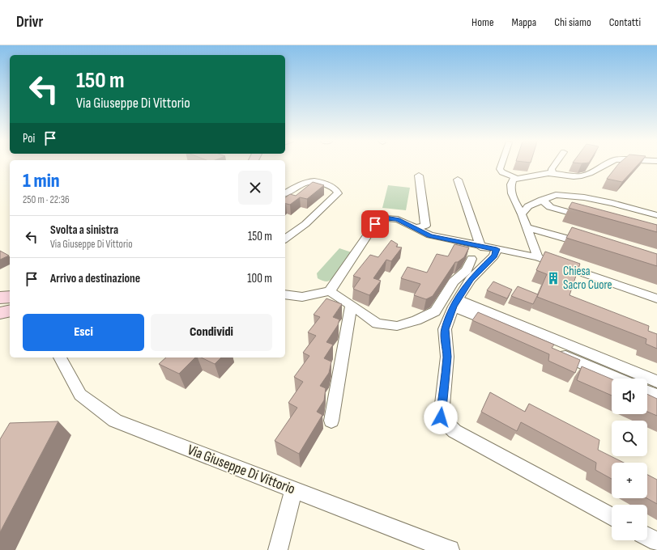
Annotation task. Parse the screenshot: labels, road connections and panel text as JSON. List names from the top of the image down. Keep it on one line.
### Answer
{"streets":{"street":["Via Giuseppe Di Vittorio"]},"places":{"building":["Chiesa Sacro Cuore"]},"page":{"header":"Drivr","nav":["Home","Mappa","Chi siamo","Contatti"],"turn":["150 m","Via Giuseppe Di Vittorio"],"then":"Poi","heading":["1 min","250 m · 22:36"],"list":[{"name":"Svolta a sinistra","note":"Via Giuseppe Di Vittorio","value":"150 m"},{"name":"Arrivo a destinazione","value":"100 m"}],"buttons":["Esci","Condividi"],"map_buttons":["+","−"]}}
